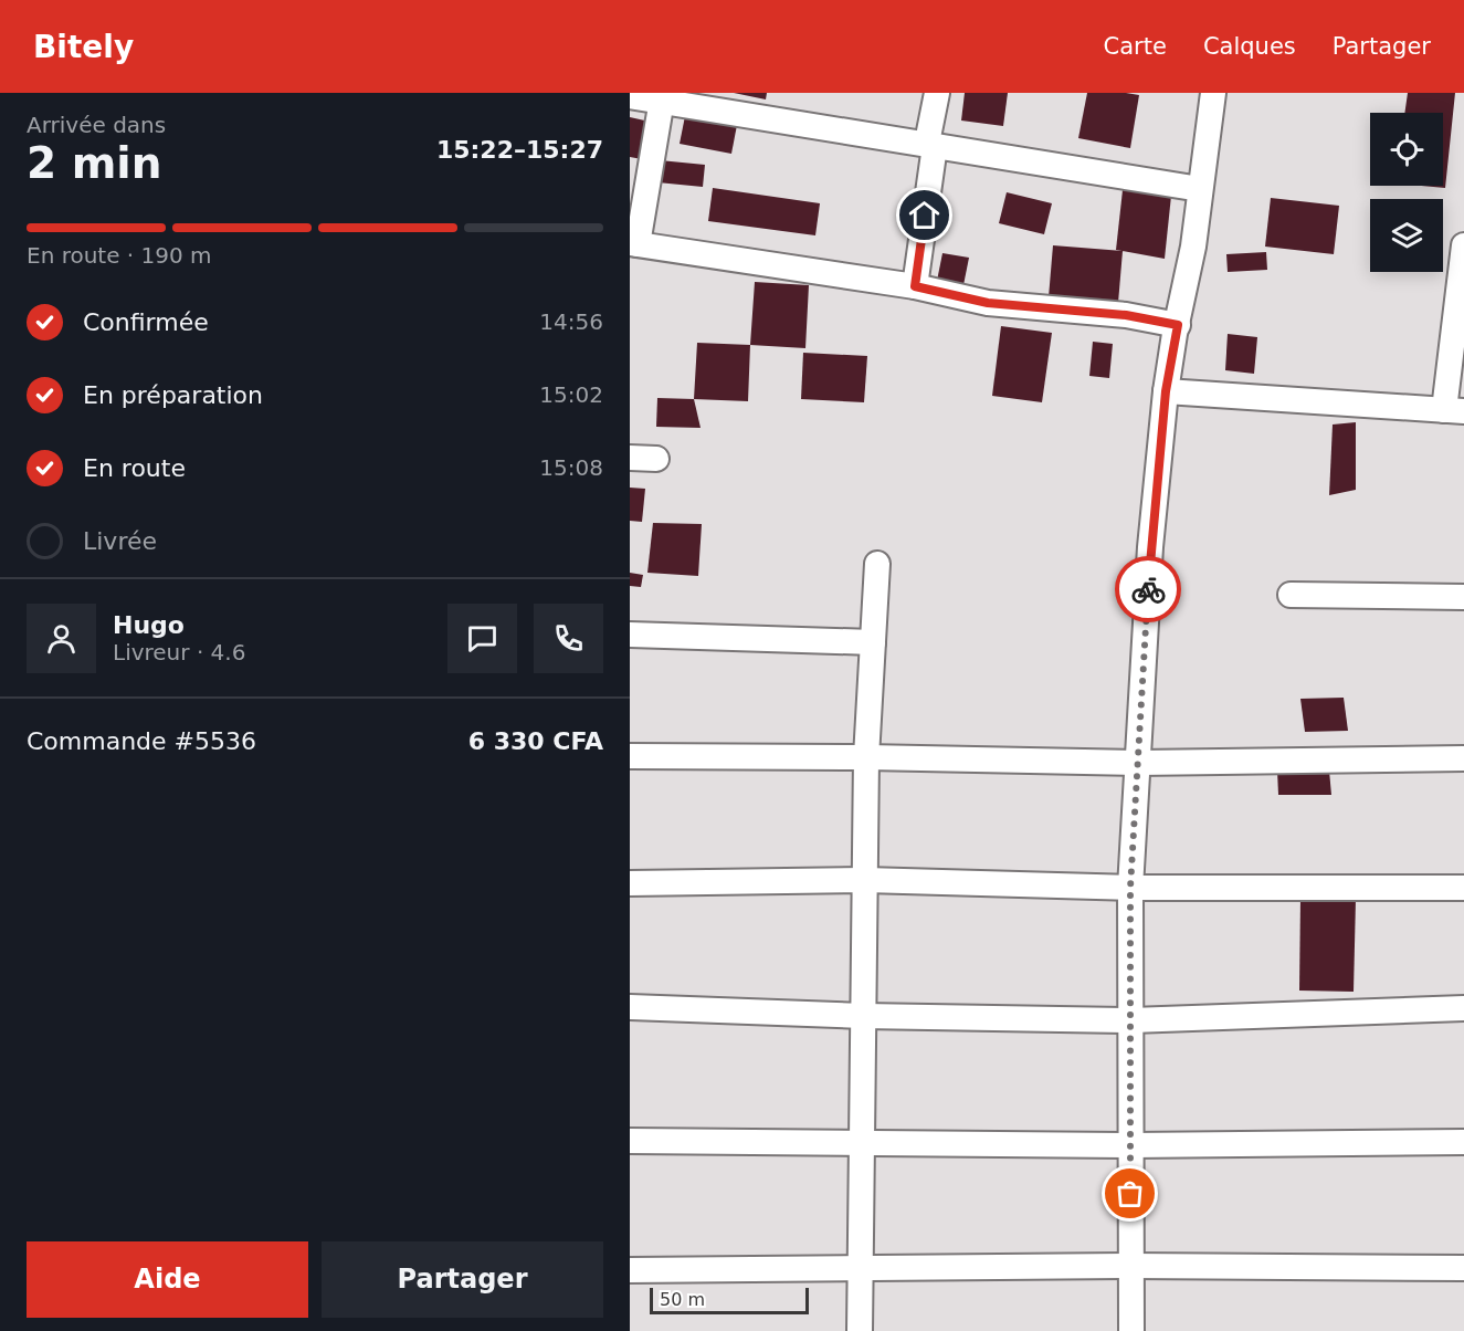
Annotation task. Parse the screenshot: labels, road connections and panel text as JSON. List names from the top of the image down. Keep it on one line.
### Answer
{"scale_bar":"50 m","page":{"header":"Bitely","nav":["Carte","Calques","Partager"],"heading":["2 min","Arrivée dans","15:22–15:27"],"panel":["Hugo","Livreur · 4.6","Commande #5536","6 330 CFA"],"bar":"En route · 190 m","list":[["Confirmée","14:56"],["En préparation","15:02"],["En route","15:08"],"Livrée"],"buttons":["Aide","Partager"],"scale":"50 m"}}
